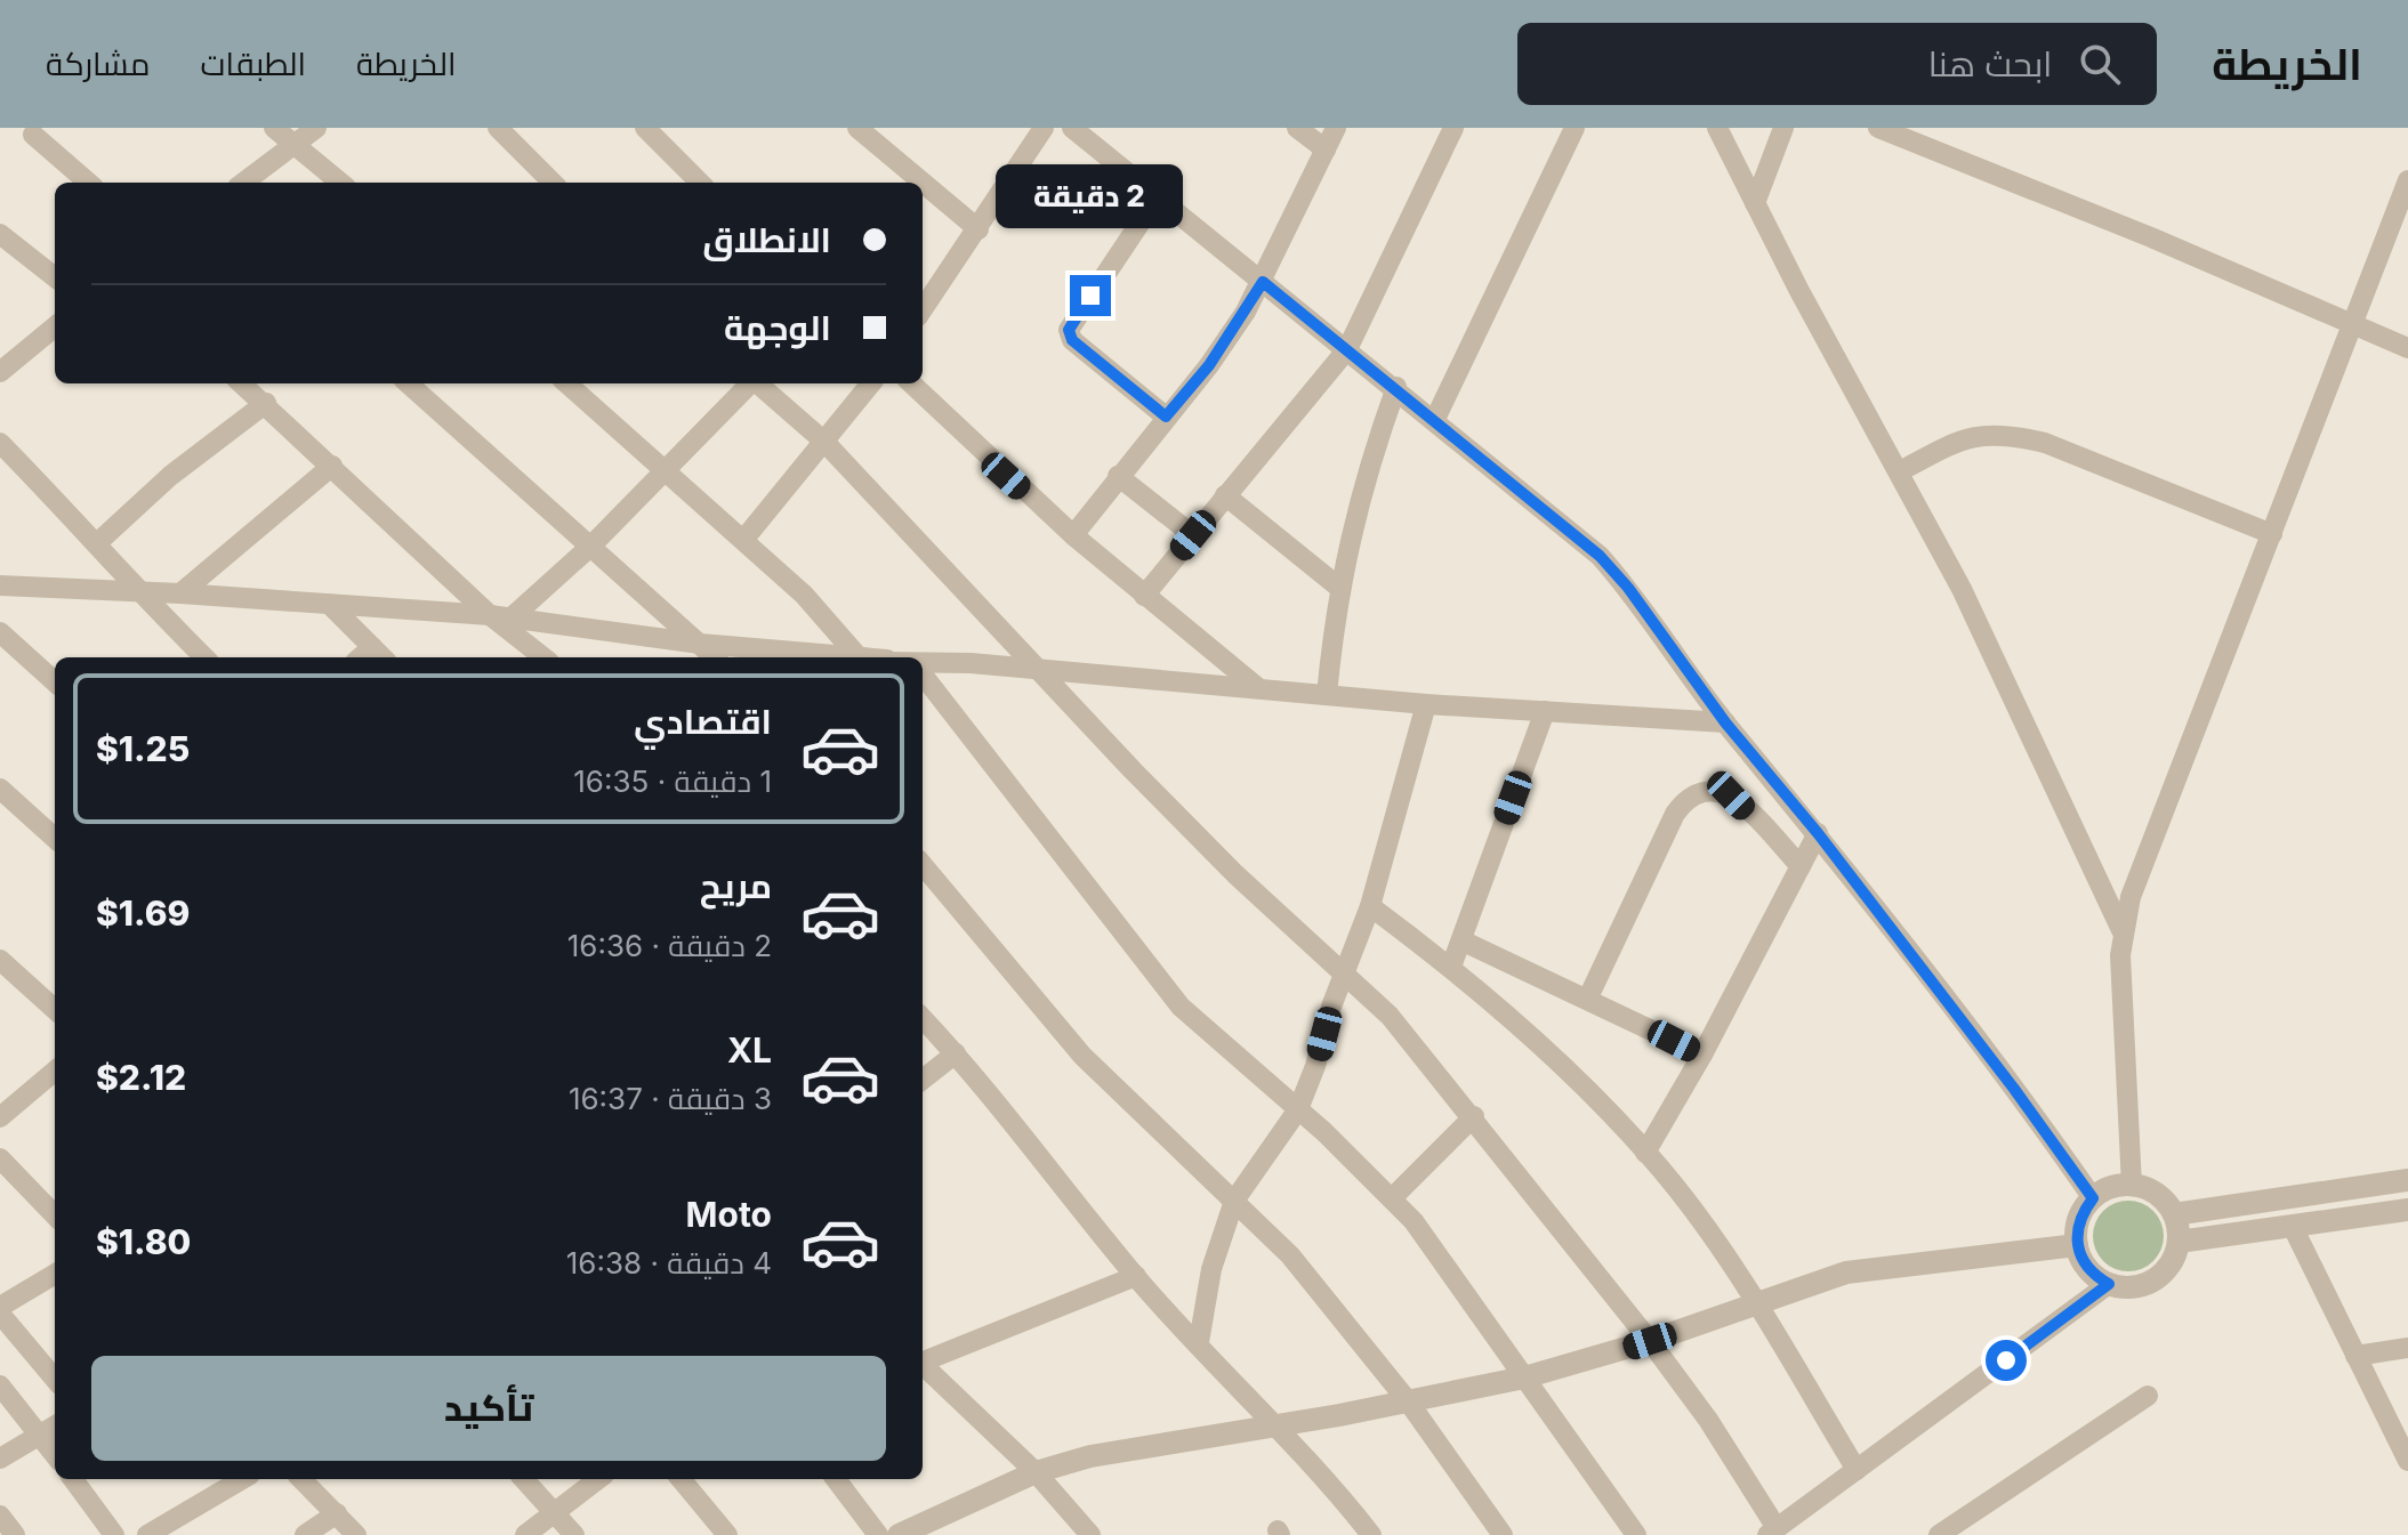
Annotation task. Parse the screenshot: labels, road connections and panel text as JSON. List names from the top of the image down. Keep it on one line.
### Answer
{"page":{"header":"الخريطة","search":"ابحث هنا","nav":["الخريطة","الطبقات","مشاركة"],"bubble":"2 دقيقة","banner":["الانطلاق","الوجهة"],"list":[{"name":"اقتصادي","note":"1 دقيقة · 16:35","value":"$1.25"},{"name":"مريح","note":"2 دقيقة · 16:36","value":"$1.69"},{"name":"XL","note":"3 دقيقة · 16:37","value":"$2.12"},{"name":"Moto","note":"4 دقيقة · 16:38","value":"$1.80"}],"buttons":"تأكيد"}}
